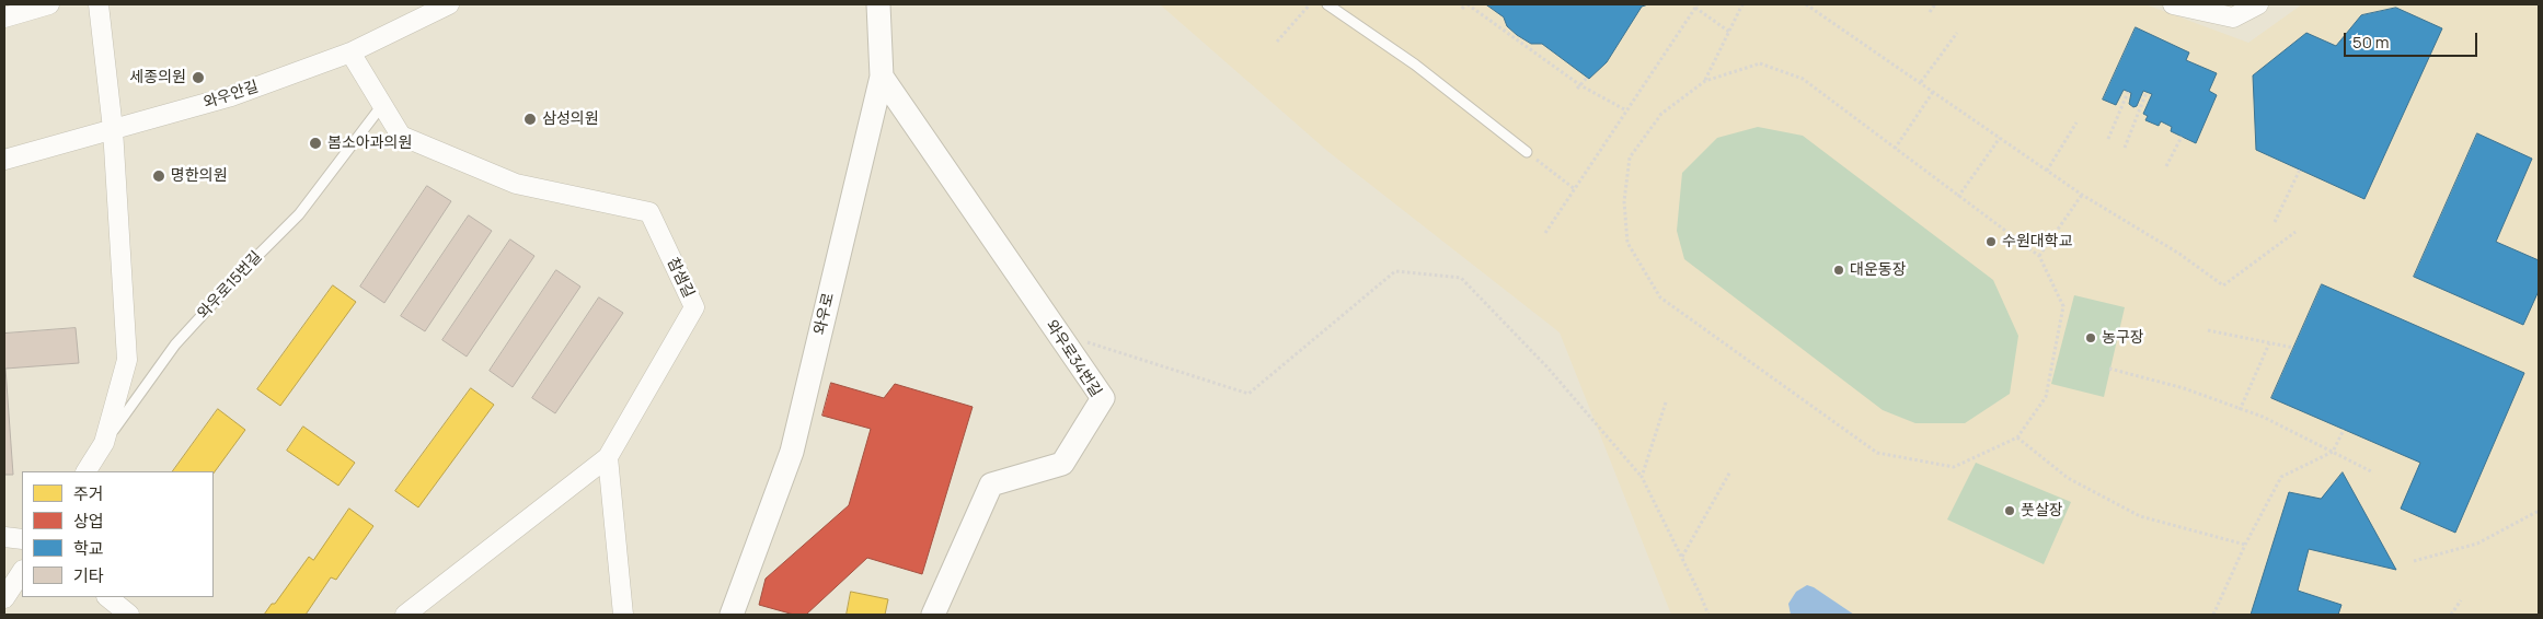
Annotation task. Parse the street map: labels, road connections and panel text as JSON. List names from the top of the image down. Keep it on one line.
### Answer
{"streets":{"street":["와우안길","참샘길","와우로15번길","와우로","와우로34번길"]},"crossings":[["와우안길","참샘길"],["참샘길","와우로15번길"],["와우로","와우로34번길"]],"places":["세종의원","삼성의원","봄소아과의원","명한의원","수원대학교","대운동장","농구장","풋살장"],"legend":["주거","상업","학교","기타"],"scale_bar":"50 m"}
